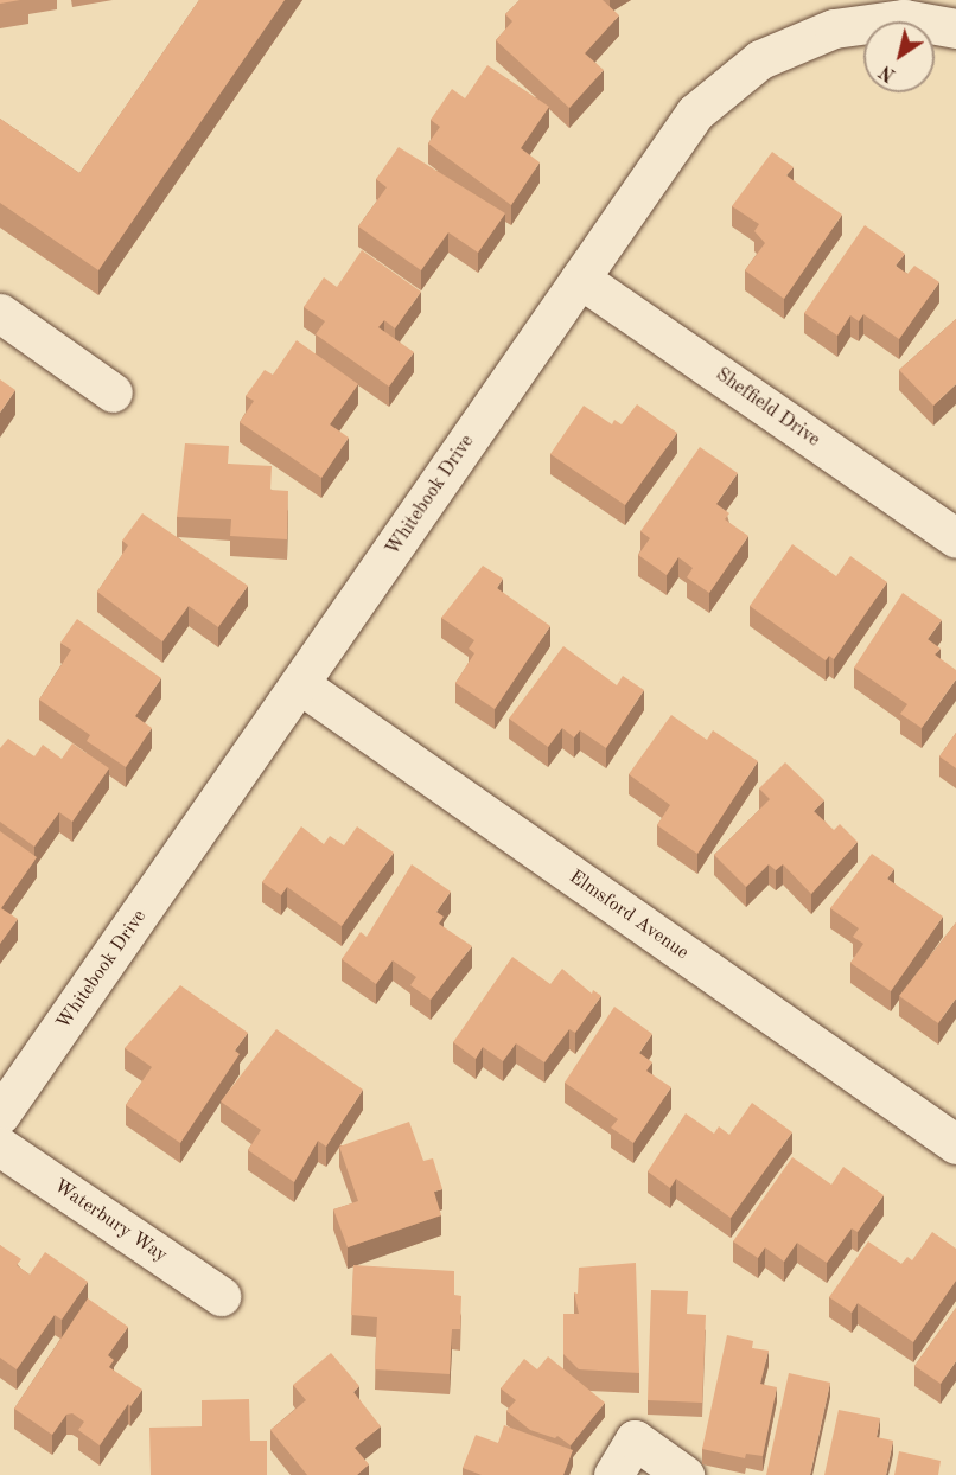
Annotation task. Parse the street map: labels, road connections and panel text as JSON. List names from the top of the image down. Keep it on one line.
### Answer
{"streets":{"street":["Sheffield Drive","Whitebook Drive","Elmsford Avenue","Waterbury Way"]},"crossings":[["Sheffield Drive","Whitebook Drive"],["Whitebook Drive","Elmsford Avenue"]],"north":"bottom left"}
